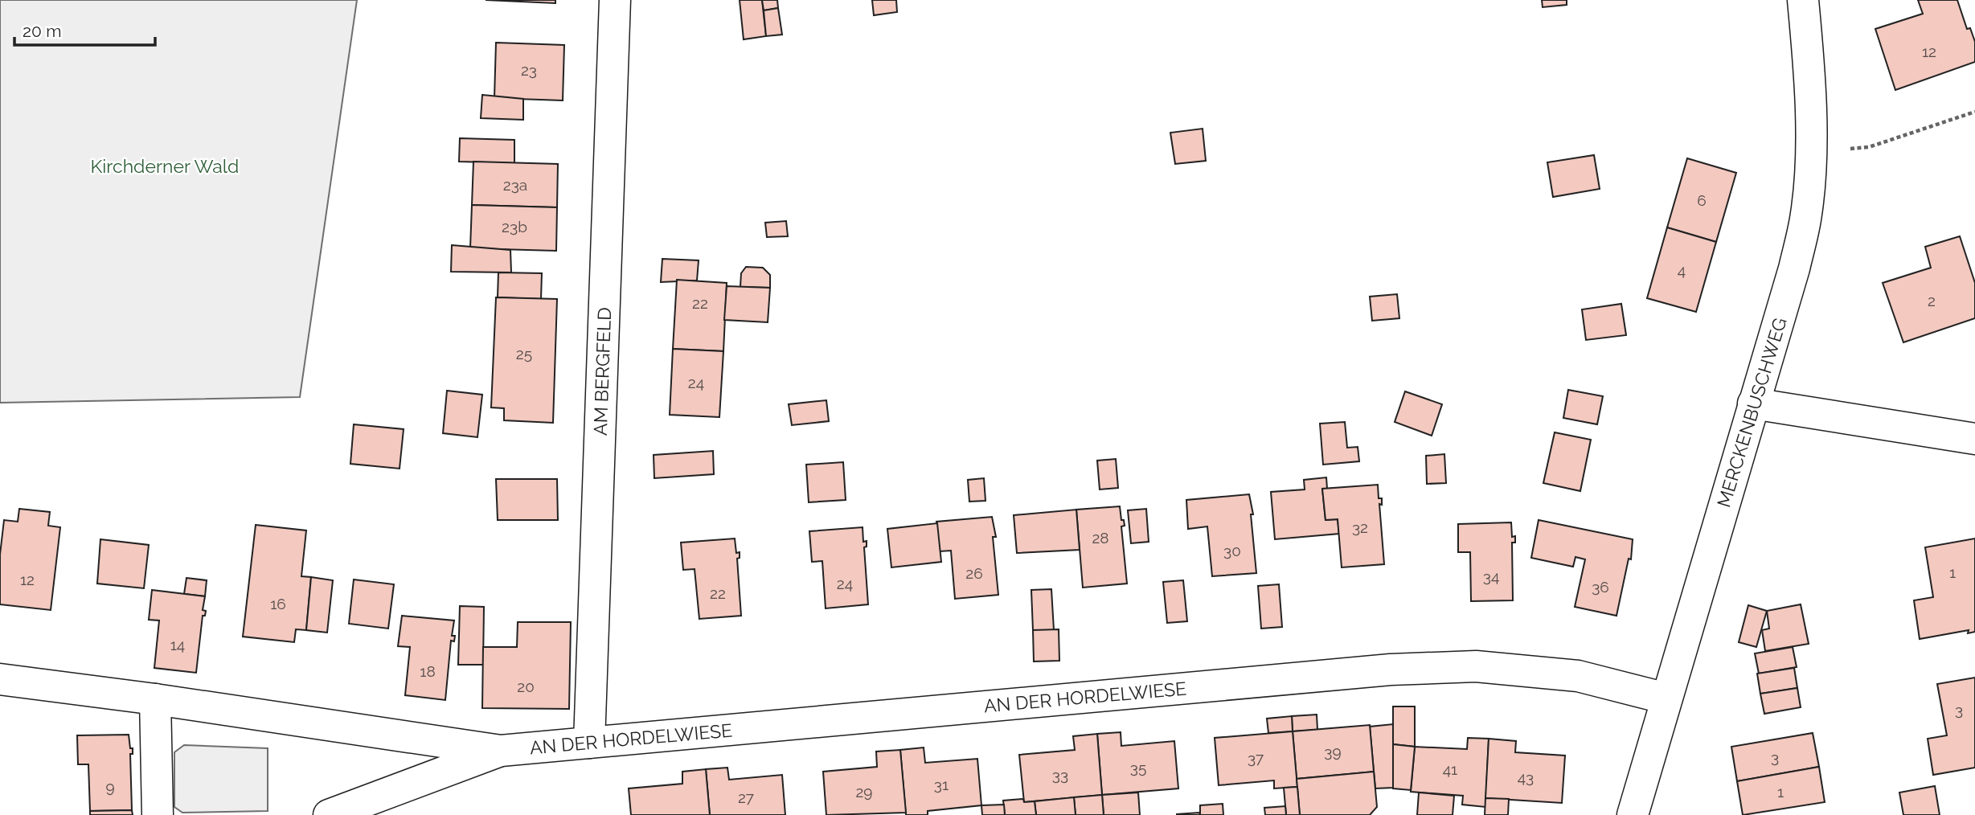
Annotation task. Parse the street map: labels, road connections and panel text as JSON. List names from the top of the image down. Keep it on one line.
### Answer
{"streets":{"street":["AM BERGFELD","MERCKENBUSCHWEG","AN DER HORDELWIESE"]},"crossings":[["AM BERGFELD","AN DER HORDELWIESE"],["MERCKENBUSCHWEG","AN DER HORDELWIESE"]],"parks":["Kirchderner Wald"],"house_numbers":["12","23","23a","6","23b","4","2","22","25","24","32","28","30","1","26","34","12","24","36","22","16","14","18","20","3","39","3","37","35","41","33","43","31","9","29","1","27"],"scale_bar":"20 m"}
